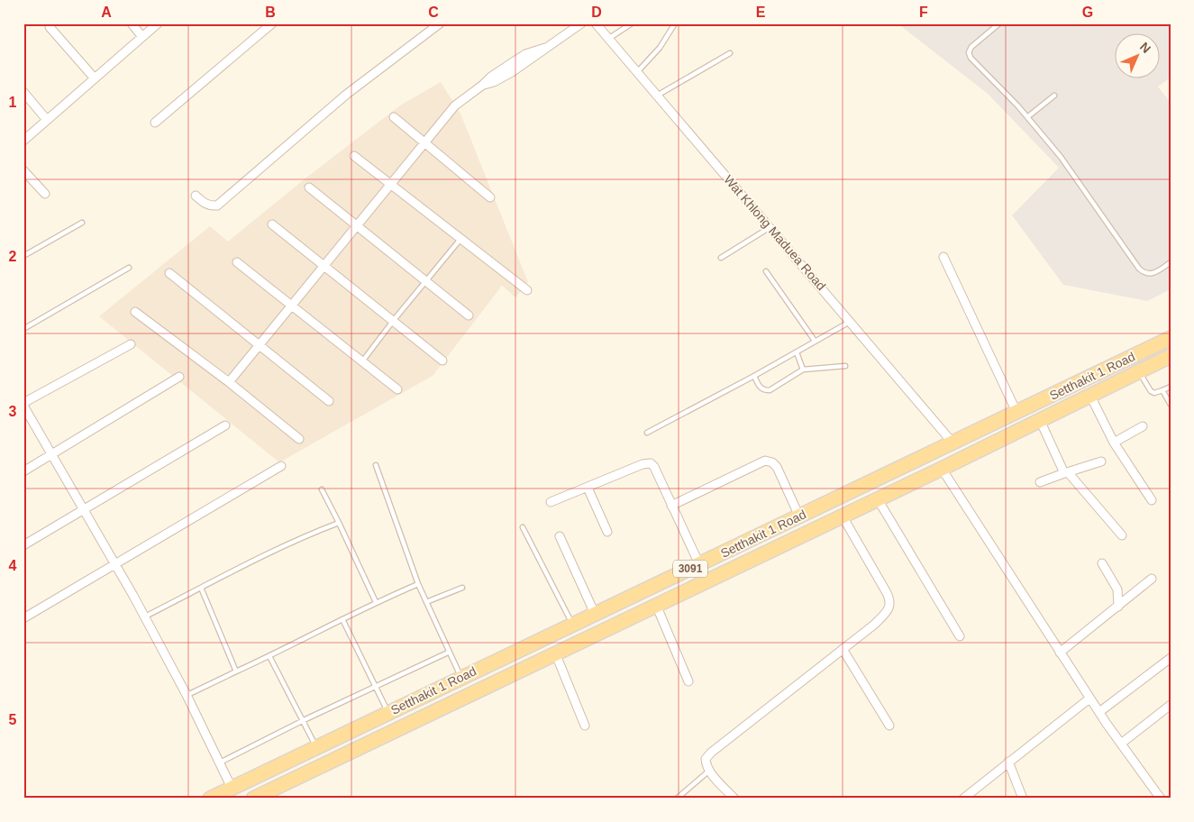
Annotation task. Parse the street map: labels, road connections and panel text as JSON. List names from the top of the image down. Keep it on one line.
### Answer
{"streets":{"main road":["Setthakit 1 Road","3091"],"street":["Wat Khlong Maduea Road"]},"crossings":[["Wat Khlong Maduea Road","Setthakit 1 Road"]],"north":"top right","grid":{"columns":["A","B","C","D","E","F","G"],"rows":["1","2","3","4","5"]}}
